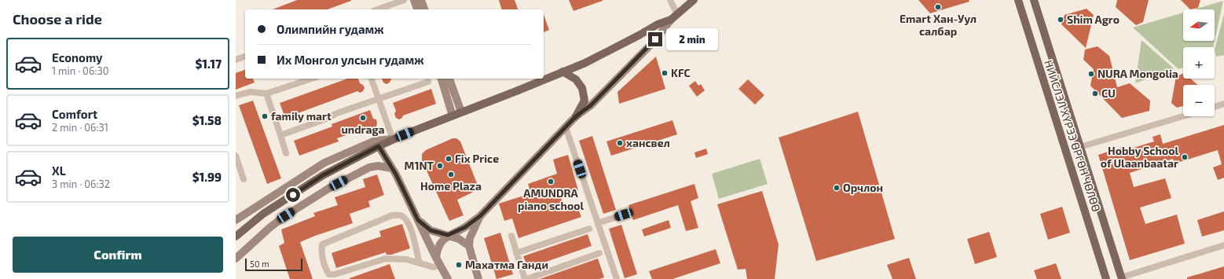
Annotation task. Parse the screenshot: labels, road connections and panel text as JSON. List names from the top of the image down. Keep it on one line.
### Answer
{"streets":{"main road":["НИЙСЛЭЛ ХҮРЭЭ ӨРГӨН ЧӨЛӨӨ"]},"places":["Emart Хан-Уул салбар","Shim Agro","KFC","NURA Mongolia","CU","family mart","undraga","хансвел","Hobby School of Ulaanbaatar","Fix Price","M1NT","Home Plaza","AMUNDRA piano school","Орчлон","Махатма Ганди"],"scale_bar":"50 m","north":"left","page":{"heading":"Choose a ride","map_buttons":["+","−"],"banner":["Олимпийн гудамж","Их Монгол улсын гудамж"],"bubble":"2 min","list":[{"name":"Economy","note":"1 min · 06:30","value":"$1.17"},{"name":"Comfort","note":"2 min · 06:31","value":"$1.58"},{"name":"XL","note":"3 min · 06:32","value":"$1.99"}],"buttons":"Confirm","scale":"50 m"}}
